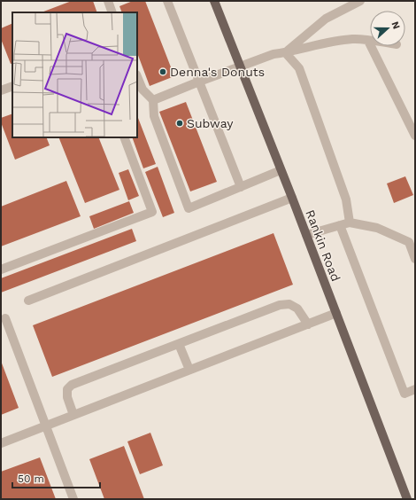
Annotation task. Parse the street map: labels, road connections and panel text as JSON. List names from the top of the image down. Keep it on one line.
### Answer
{"streets":{"main road":["Rankin Road"]},"places":["Denna's Donuts","Subway"],"scale_bar":"50 m","north":"right"}
